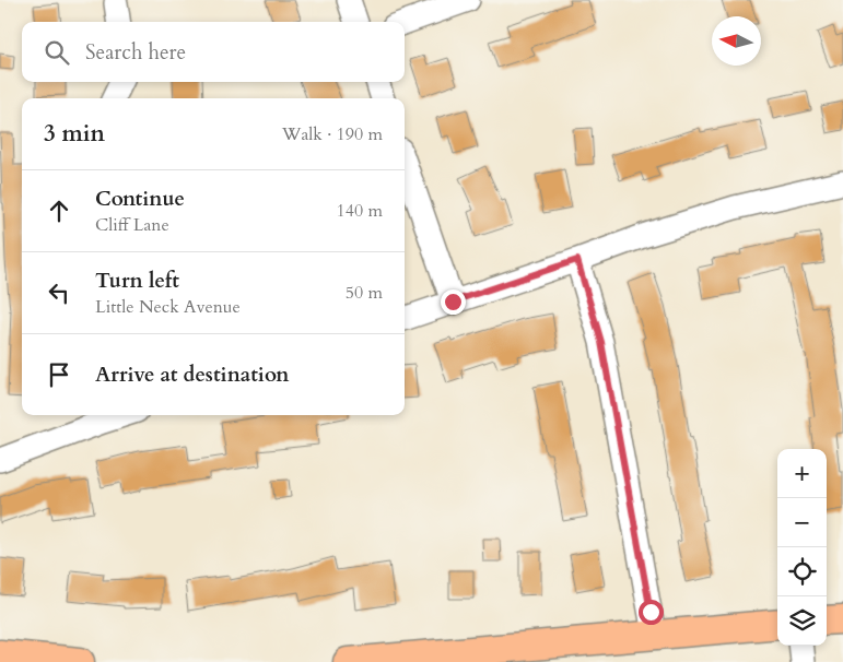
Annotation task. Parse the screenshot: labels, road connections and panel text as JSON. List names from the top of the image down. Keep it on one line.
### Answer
{"north":"left","page":{"search":"Search here","heading":["3 min","Walk · 190 m"],"list":[["Continue","Cliff Lane","140 m"],["Turn left","Little Neck Avenue","50 m"],"Arrive at destination"],"map_buttons":["+","−"]}}
